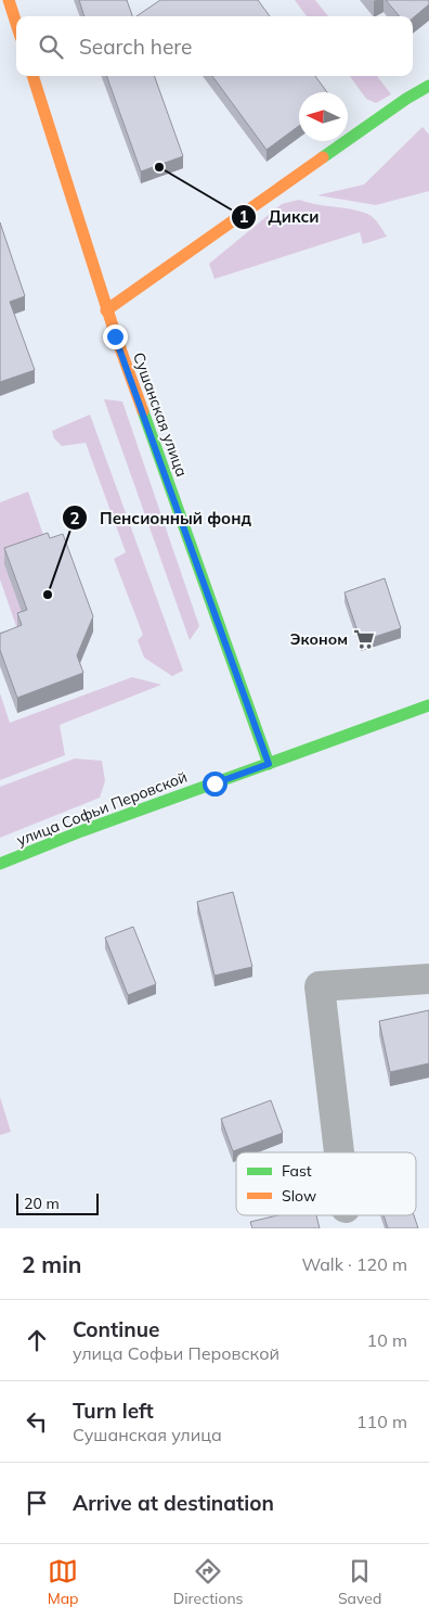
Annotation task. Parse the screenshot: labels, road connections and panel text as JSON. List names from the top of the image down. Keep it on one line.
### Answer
{"streets":{"main road":["Сушанская улица","улица Софьи Перовской"]},"crossings":[["Сушанская улица","улица Софьи Перовской"]],"places":{"other":["Дикси","Пенсионный фонд"],"supermarket":["Эконом"]},"legend":["Fast","Slow"],"scale_bar":"20 m","north":"left","page":{"search":"Search here","scale":"20 m","heading":["2 min","Walk · 120 m"],"list":[["Continue","улица Софьи Перовской","10 m"],["Turn left","Сушанская улица","110 m"],"Arrive at destination"],"nav":["Map","Directions","Saved"]}}
